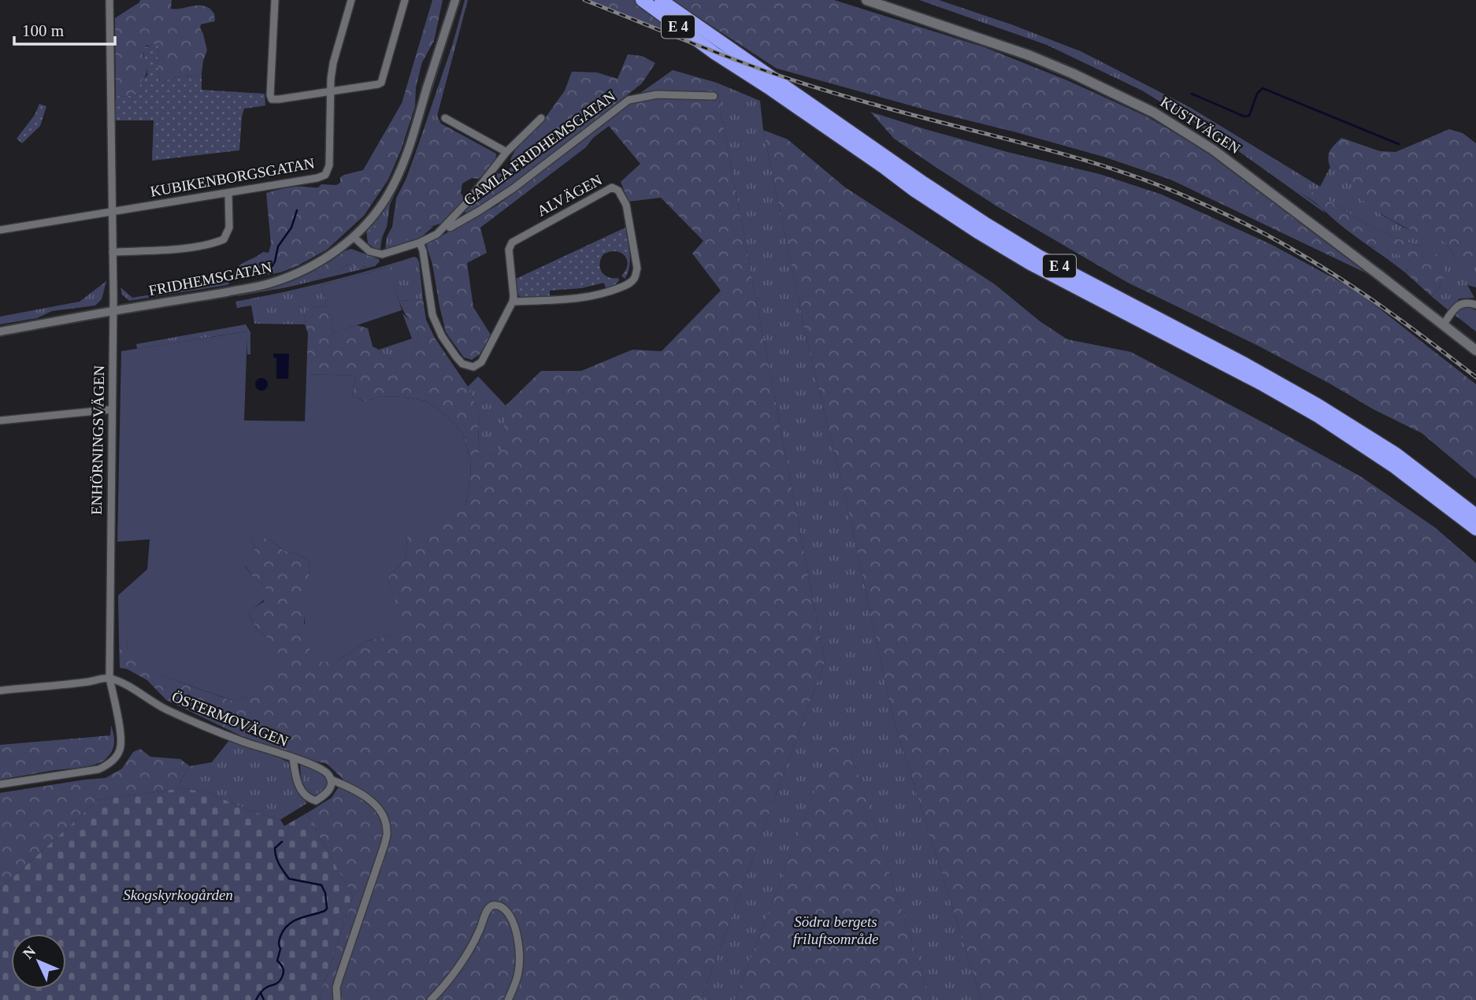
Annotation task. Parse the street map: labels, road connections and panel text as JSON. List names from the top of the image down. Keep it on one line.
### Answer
{"streets":{"highway":["E 4"],"main road":["KUSTVÄGEN"],"street":["GAMLA FRIDHEMSGATAN","KUBIKENBORGSGATAN","ALVÄGEN","FRIDHEMSGATAN","ENHÖRNINGSVÄGEN","ÖSTERMOVÄGEN"]},"crossings":[["KUBIKENBORGSGATAN","ENHÖRNINGSVÄGEN"],["FRIDHEMSGATAN","ENHÖRNINGSVÄGEN"],["ENHÖRNINGSVÄGEN","ÖSTERMOVÄGEN"]],"parks":["Skogskyrkogården","Södra bergets friluftsområde"],"scale_bar":"100 m","north":"top left"}
